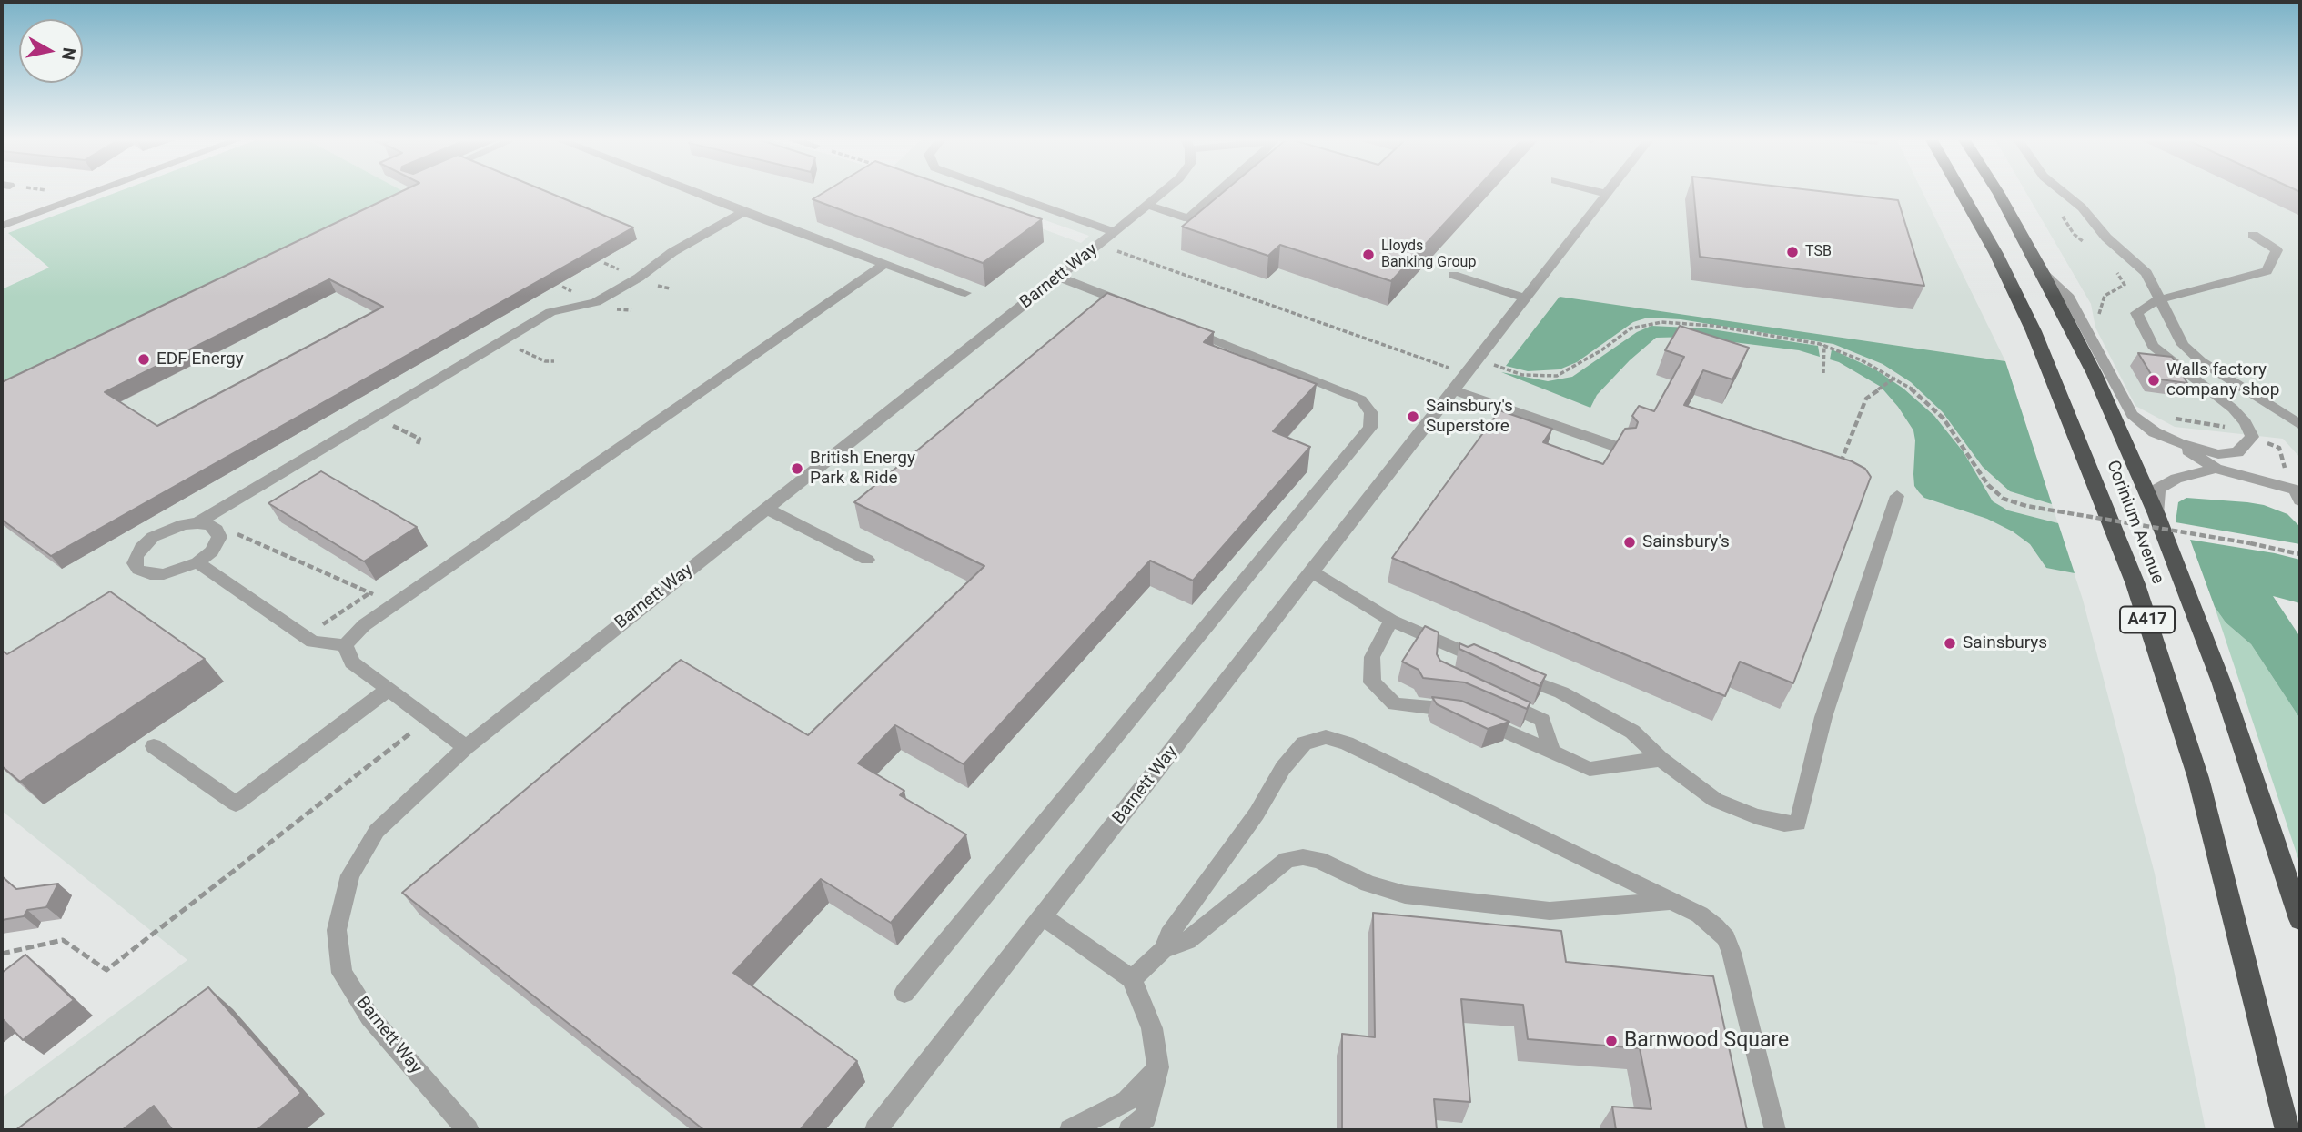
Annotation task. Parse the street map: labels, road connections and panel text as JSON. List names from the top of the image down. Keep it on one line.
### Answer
{"streets":{"highway":["Corinium Avenue","A417"],"street":["Barnett Way"]},"places":["TSB","Lloyds Banking Group","EDF Energy","Walls factory company shop","Sainsbury's Superstore","British Energy Park & Ride","Sainsbury's","Sainsburys","Barnwood Square"],"north":"right"}
